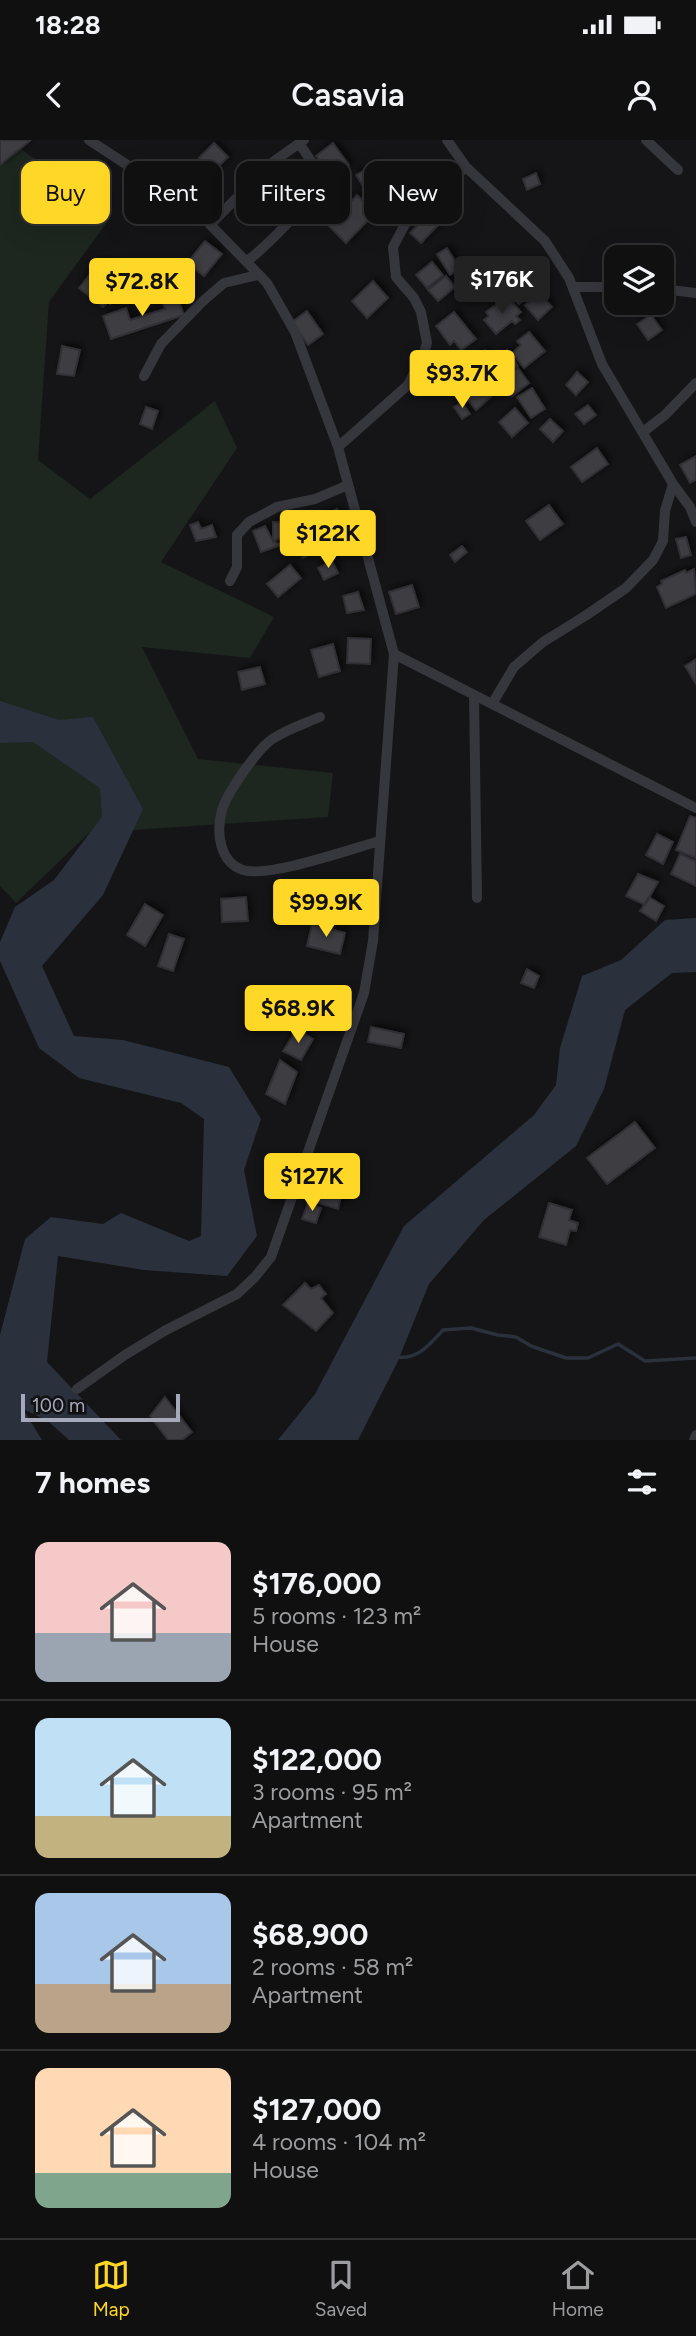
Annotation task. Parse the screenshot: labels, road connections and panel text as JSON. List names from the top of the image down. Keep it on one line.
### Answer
{"scale_bar":"100 m","page":{"status":"18:28","header":"Casavia","chip":["Buy","Rent","Filters","New"],"price":["$176K","$72.8K","$93.7K","$122K","$99.9K","$68.9K","$127K"],"scale":"100 m","heading":"7 homes","list":[{"name":"$176,000","note":"5 rooms · 123 m² · House"},{"name":"$122,000","note":"3 rooms · 95 m² · Apartment"},{"name":"$68,900","note":"2 rooms · 58 m² · Apartment"},{"name":"$127,000","note":"4 rooms · 104 m² · House"}],"tabs":["Map","Saved","Home"]}}
